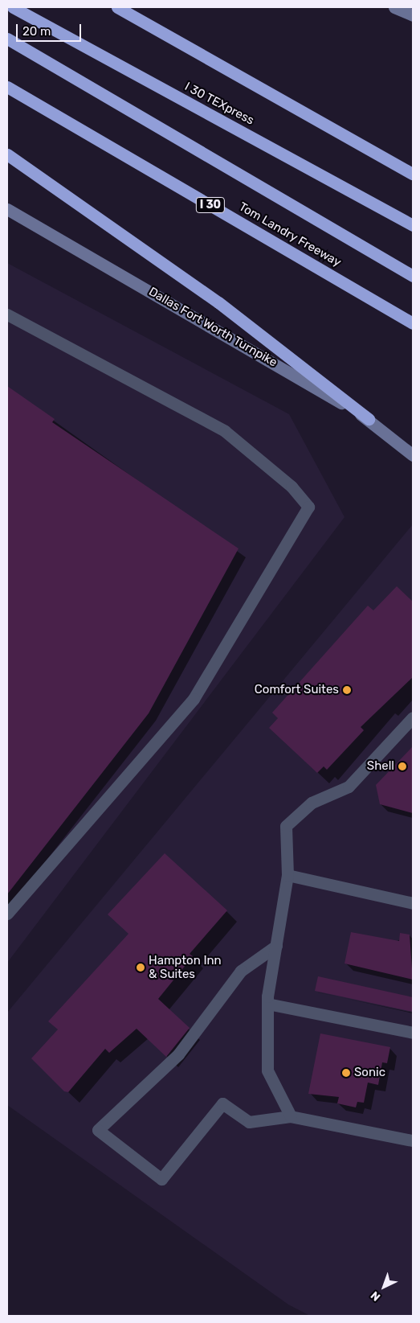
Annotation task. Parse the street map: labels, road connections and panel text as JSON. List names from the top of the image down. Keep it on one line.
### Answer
{"streets":{"highway":["I 30 TEXpress","I 30","Tom Landry Freeway"],"main road":["Dallas Fort Worth Turnpike"]},"places":["Comfort Suites","Shell","Hampton Inn & Suites","Sonic"],"scale_bar":"20 m","north":"bottom left"}
